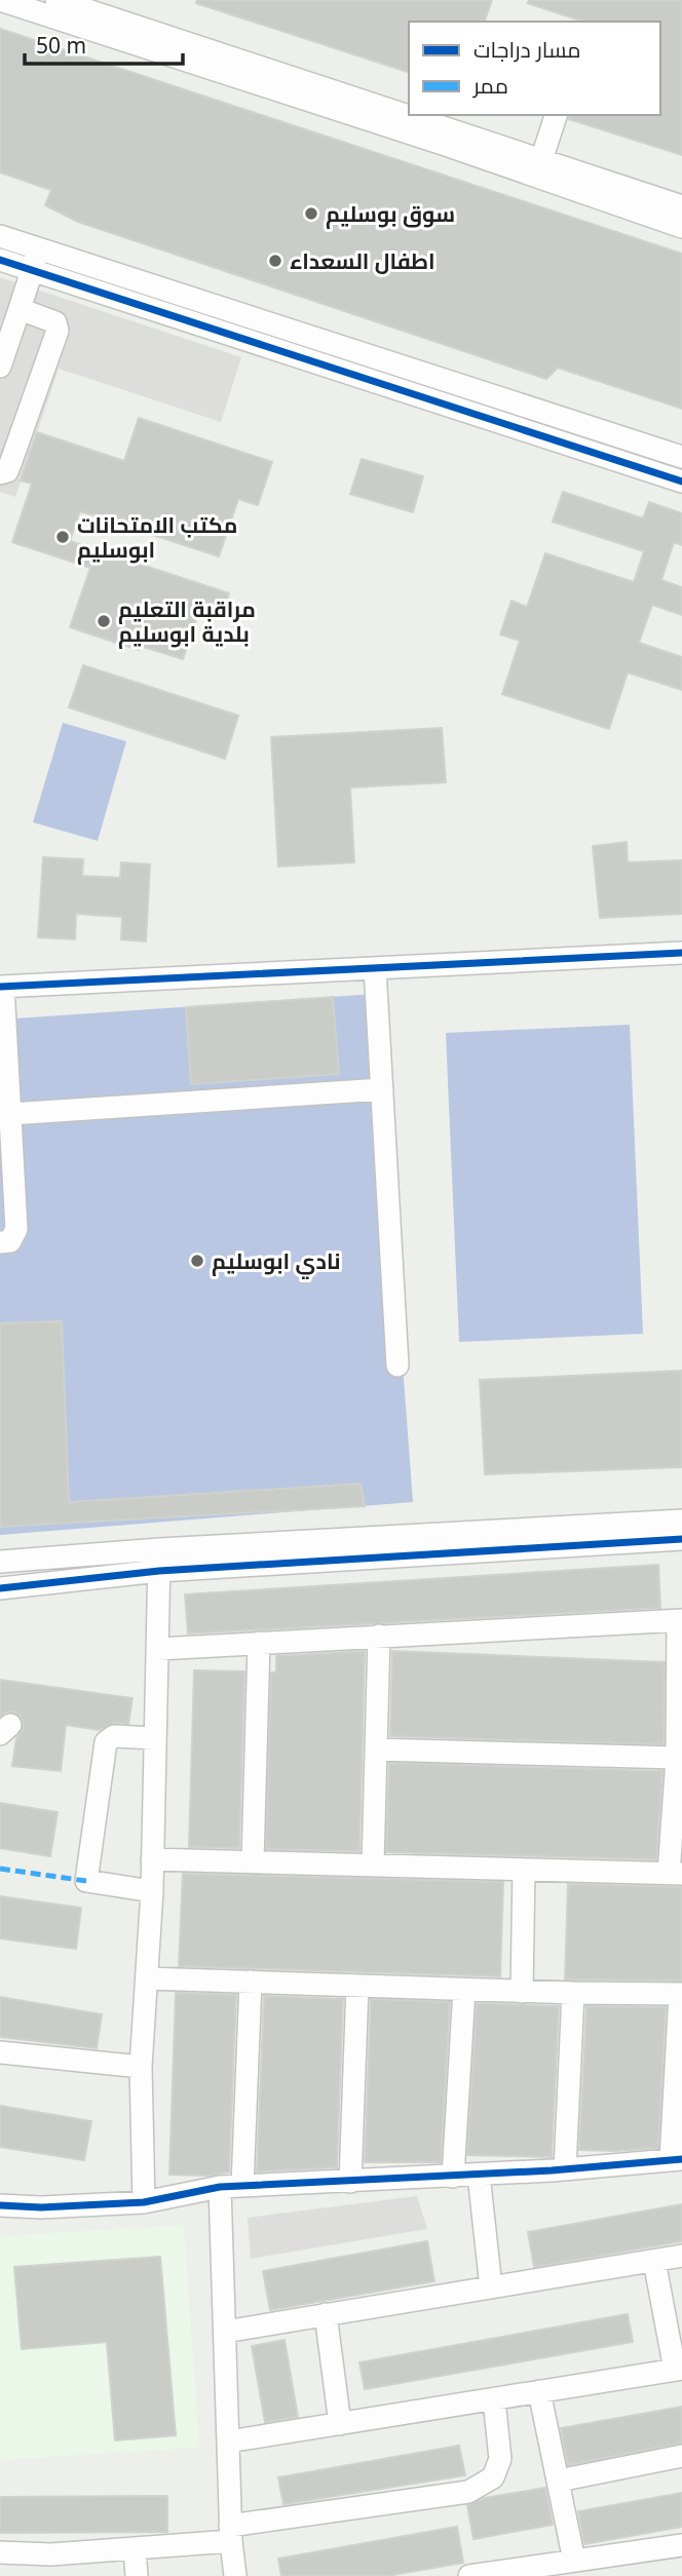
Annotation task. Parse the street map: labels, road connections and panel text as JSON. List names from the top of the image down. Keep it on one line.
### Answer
{"places":["سوق بوسليم","اطفال السعداء","مكتب الامتحانات ابوسليم","مراقبة التعليم بلدية ابوسليم","نادي ابوسليم"],"legend":["مسار دراجات","ممر"],"scale_bar":"50 m"}
